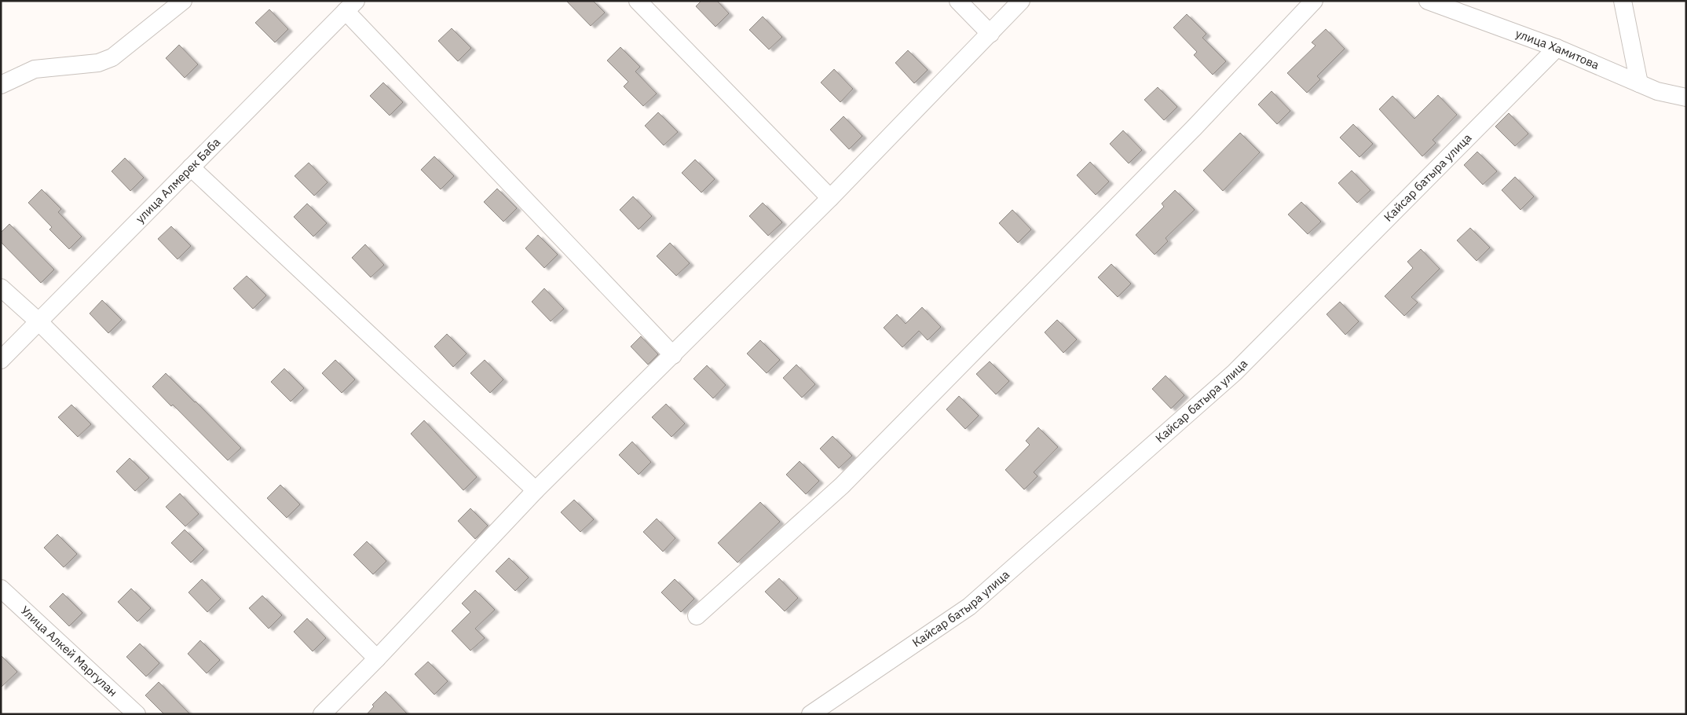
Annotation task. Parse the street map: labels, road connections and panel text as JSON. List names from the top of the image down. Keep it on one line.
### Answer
{"streets":{"street":["улица Хамитова","Кайсар батыра улица","улица Алмерек Баба","Улица Алкей Маргулан"]},"crossings":[["улица Хамитова","Кайсар батыра улица"]]}
